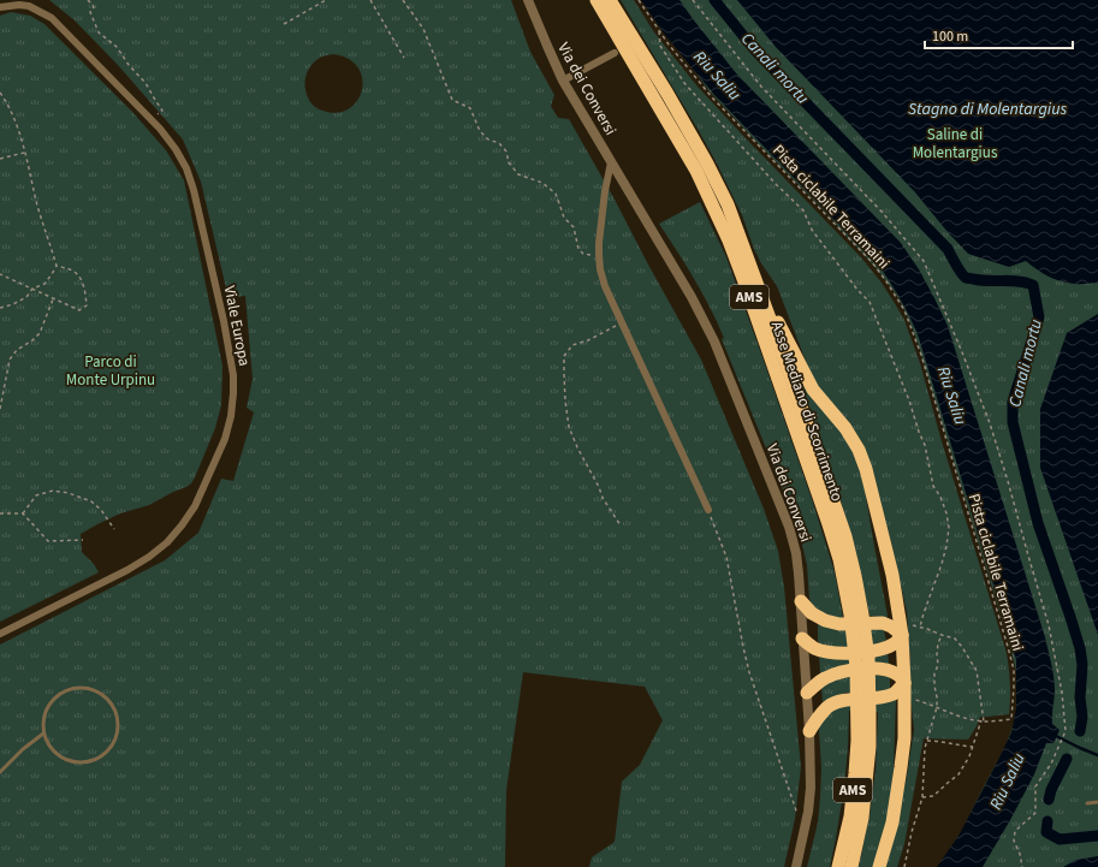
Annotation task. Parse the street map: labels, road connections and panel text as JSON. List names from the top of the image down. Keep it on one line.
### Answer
{"streets":{"highway":["AMS","Asse Mediano di Scorrimento"],"street":["Via dei Conversi","Viale Europa"],"path":["Pista ciclabile Terramaini"]},"water":["Canali mortu","Riu Saliu","Stagno di Molentargius"],"parks":["Saline di Molentargius","Parco di Monte Urpinu"],"scale_bar":"100 m"}
